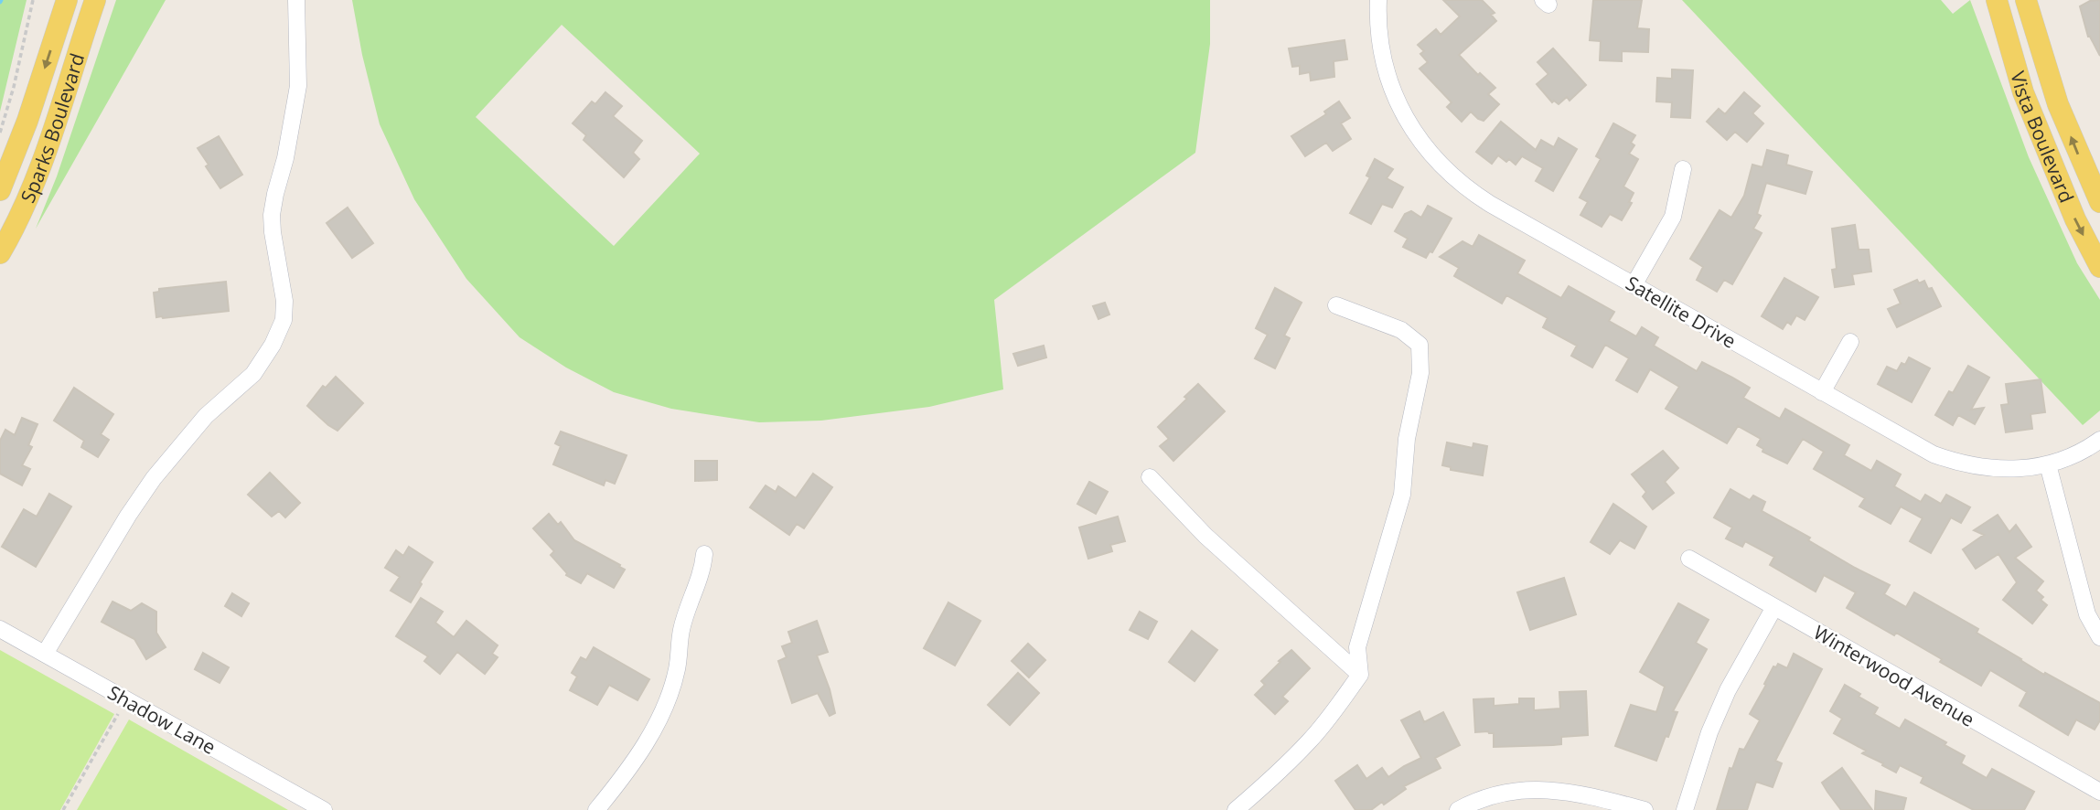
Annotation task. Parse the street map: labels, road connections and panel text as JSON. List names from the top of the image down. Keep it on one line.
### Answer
{"streets":{"main road":["Sparks Boulevard","Vista Boulevard"],"street":["Satellite Drive","Winterwood Avenue","Shadow Lane"]}}
